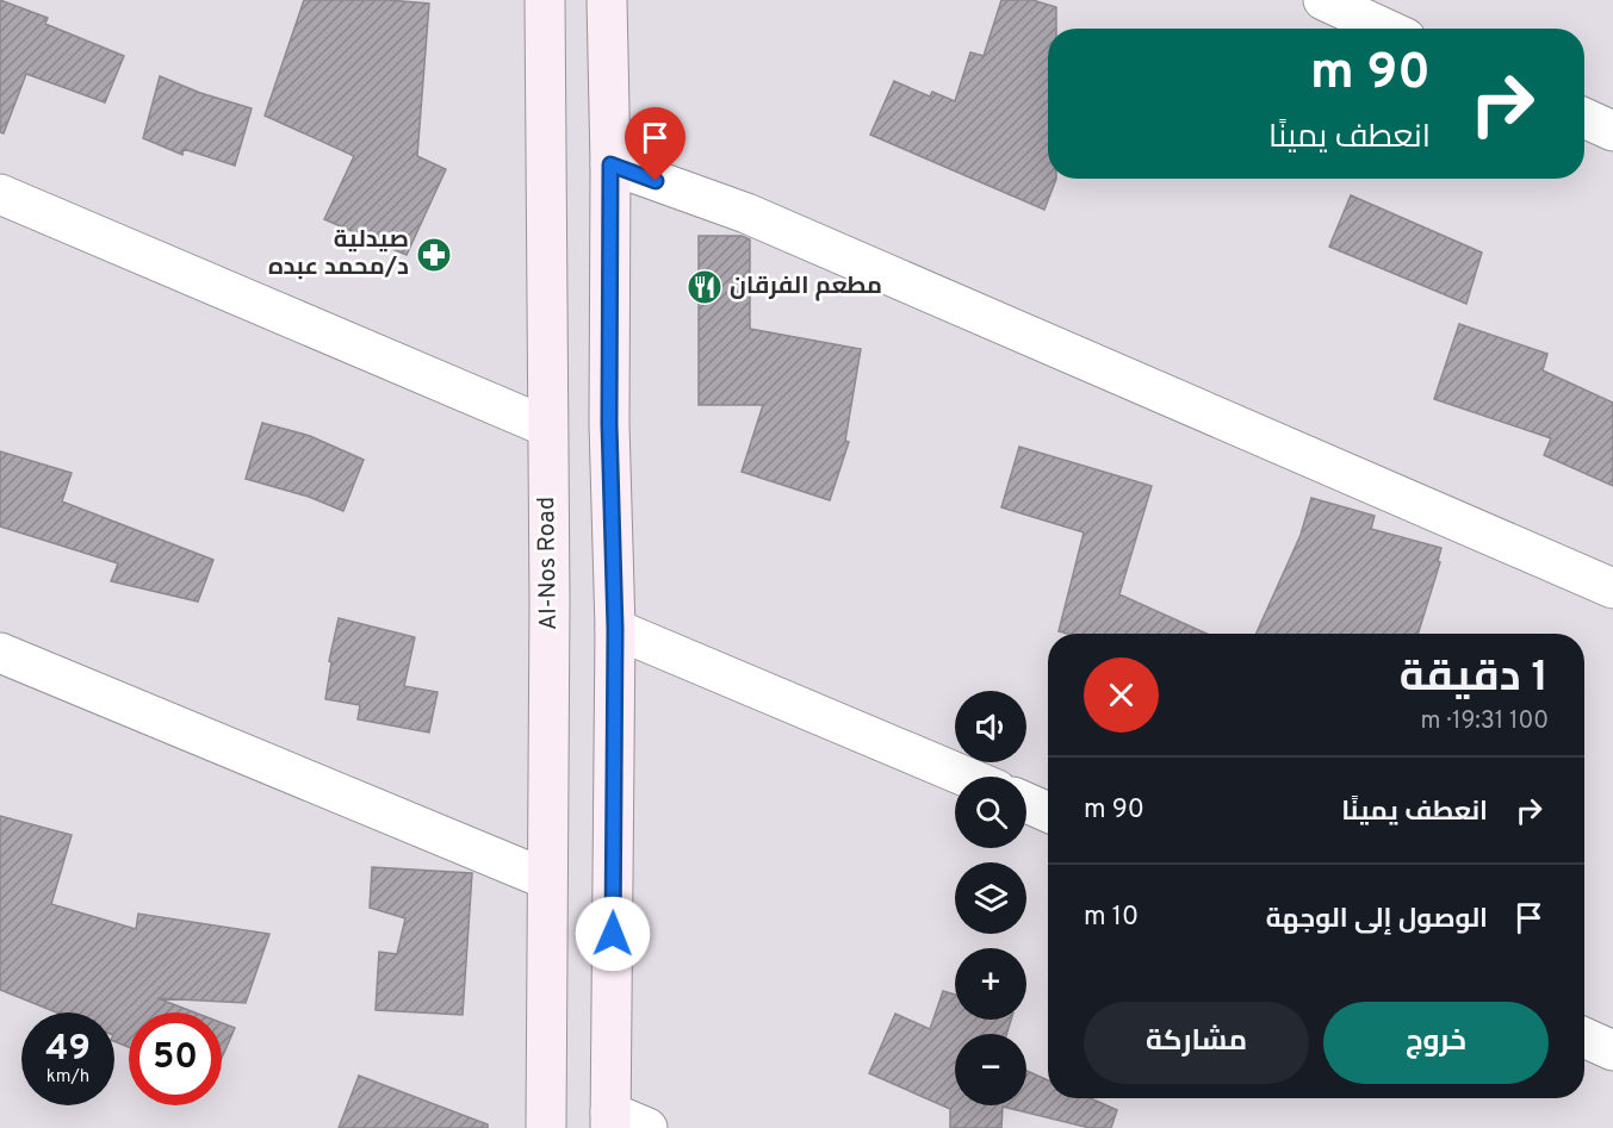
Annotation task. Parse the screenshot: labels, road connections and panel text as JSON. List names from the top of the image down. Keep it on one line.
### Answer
{"streets":{"main road":["Al-Nos Road"]},"places":{"pharmacy":["صيدلية د/محمد عبده"],"restaurant":["مطعم الفرقان"]},"page":{"turn":["90 m","انعطف يمينًا"],"heading":["1 دقيقة","100 m · 19:31"],"map_buttons":["+","−"],"list":[{"name":"انعطف يمينًا","value":"90 m"},{"name":"الوصول إلى الوجهة","value":"10 m"}],"buttons":["خروج","مشاركة"],"speed":"49 km/h","limit":"50"}}
